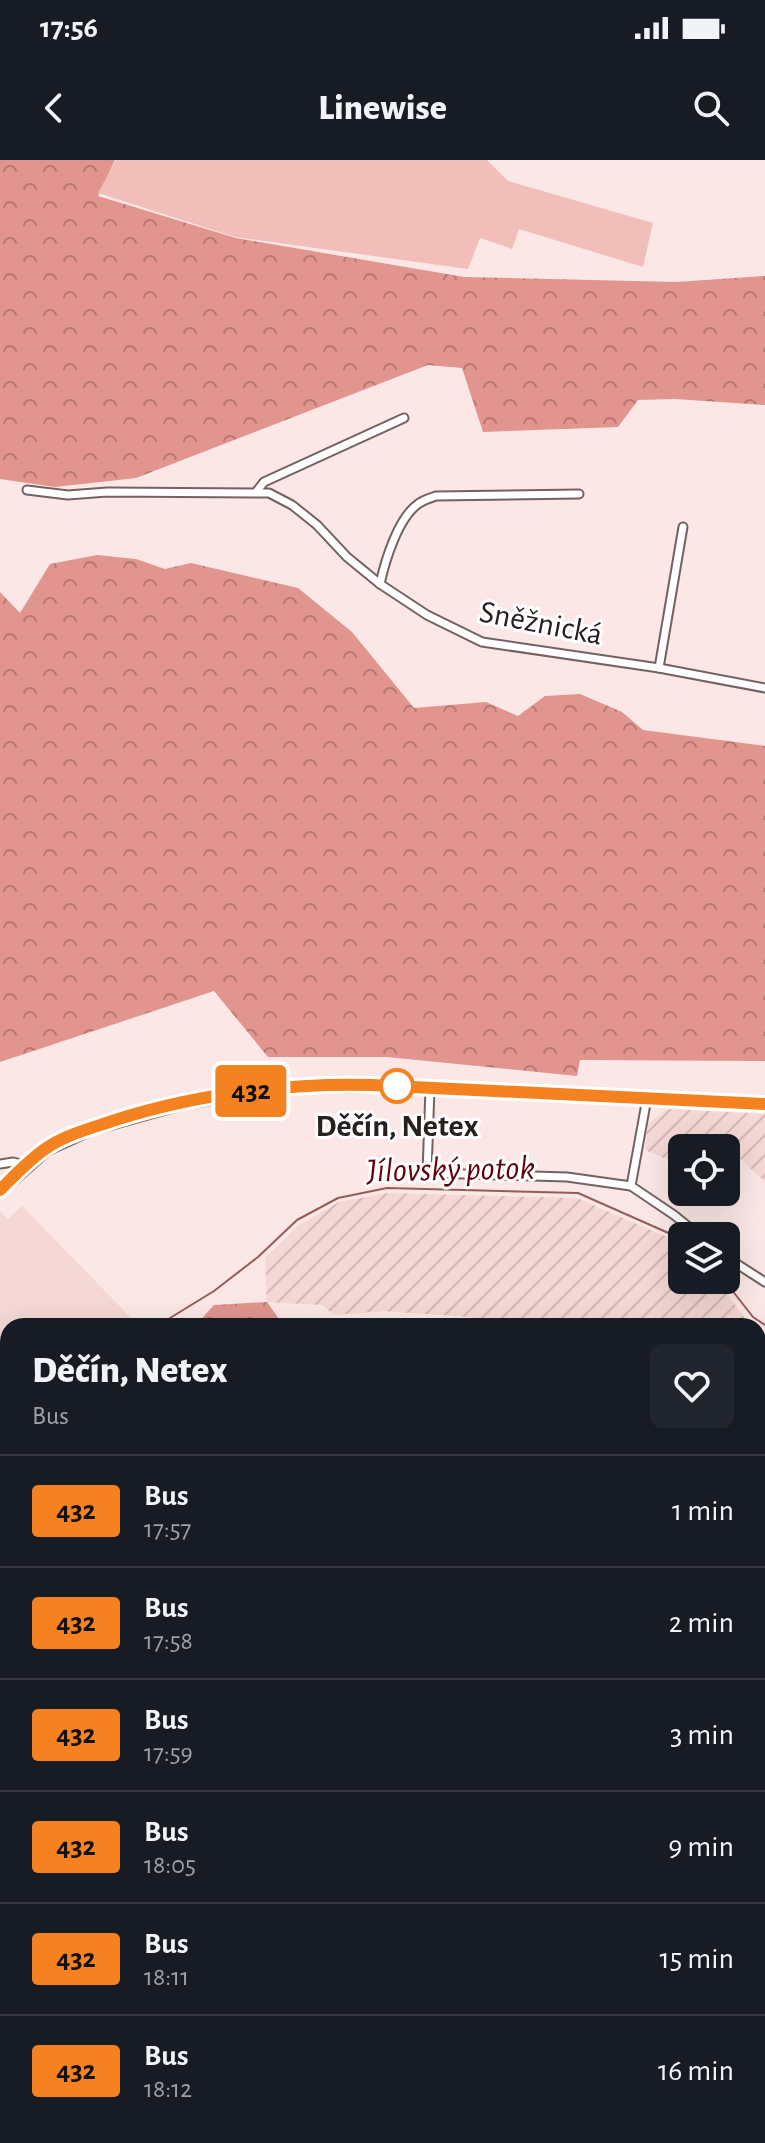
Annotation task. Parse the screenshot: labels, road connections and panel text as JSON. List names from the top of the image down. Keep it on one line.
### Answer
{"streets":{"street":["Sněžnická"]},"water":["Jílovský potok"],"places":["Děčín, Netex"],"lines":["bus line 432"],"page":{"status":"17:56","header":"Linewise","on_map":"432","heading":["Děčín, Netex","Bus"],"list":[{"mark":"432","name":"Bus","note":"17:57","value":"1 min"},{"mark":"432","name":"Bus","note":"17:58","value":"2 min"},{"mark":"432","name":"Bus","note":"17:59","value":"3 min"},{"mark":"432","name":"Bus","note":"18:05","value":"9 min"},{"mark":"432","name":"Bus","note":"18:11","value":"15 min"},{"mark":"432","name":"Bus","note":"18:12","value":"16 min"}]}}
